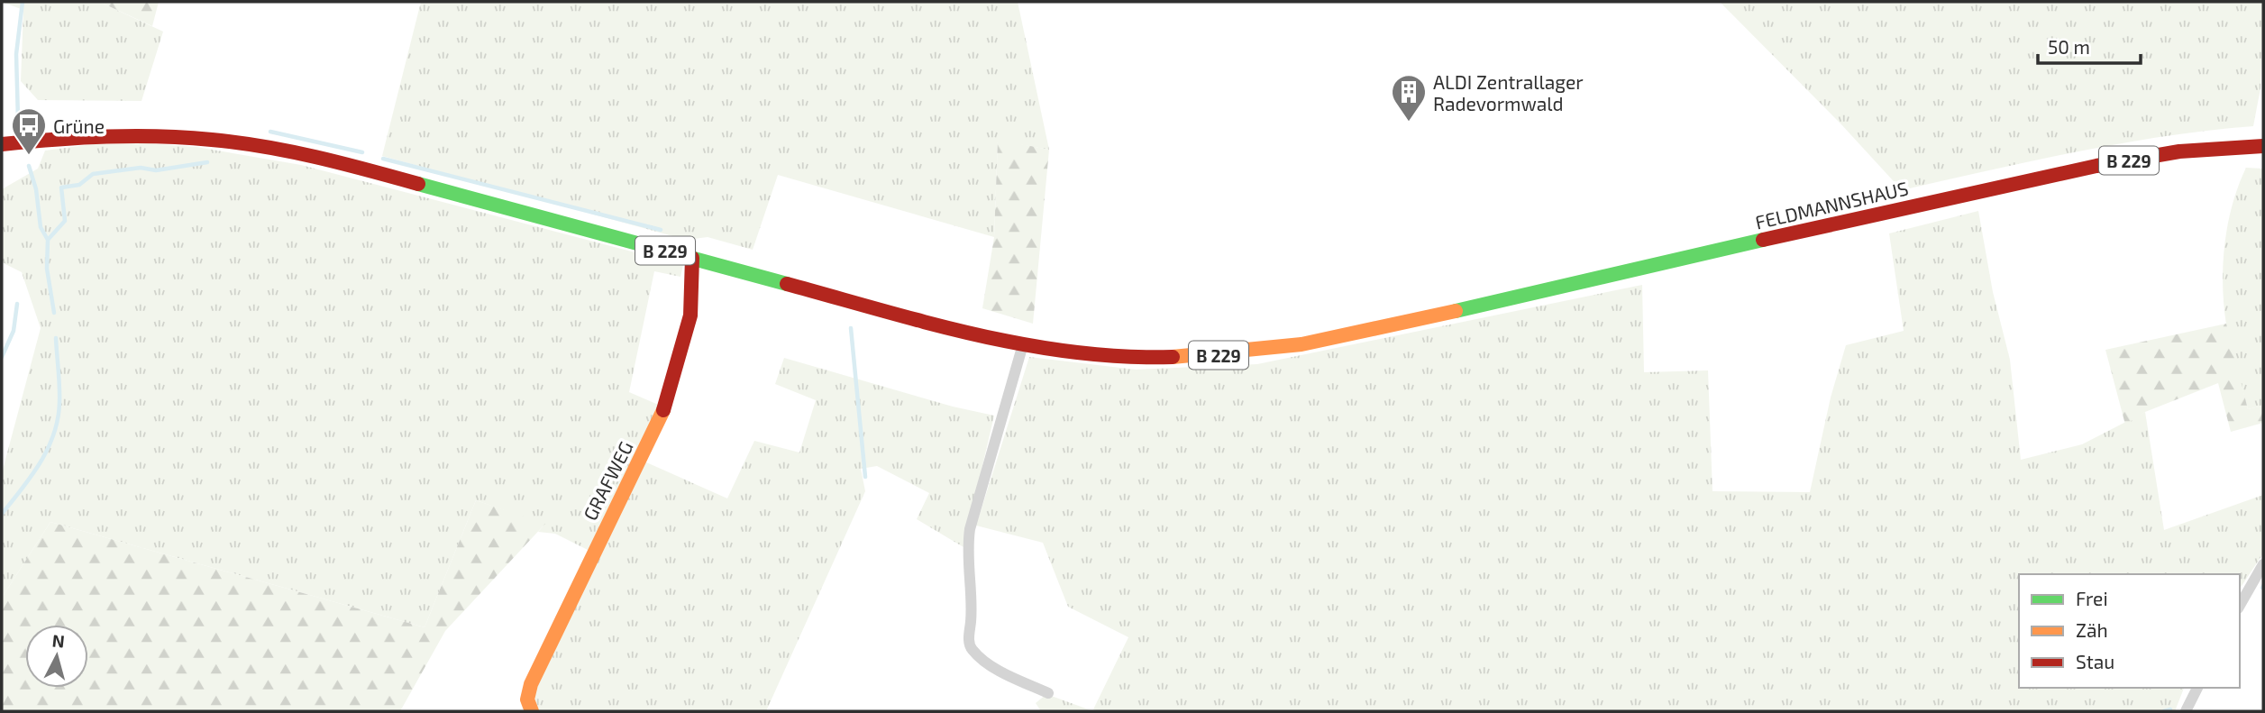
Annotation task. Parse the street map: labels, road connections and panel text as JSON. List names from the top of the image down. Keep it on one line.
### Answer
{"streets":{"main road":["B 229","FELDMANNSHAUS","GRAFWEG"]},"crossings":[["B 229","FELDMANNSHAUS"],["B 229","GRAFWEG"]],"places":{"building":["ALDI Zentrallager Radevormwald"],"bus stop":["Grüne"]},"legend":["Frei","Zäh","Stau"],"scale_bar":"50 m","north":"top"}
